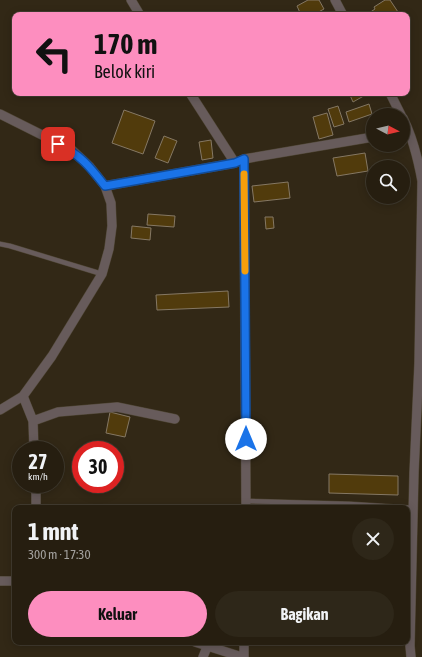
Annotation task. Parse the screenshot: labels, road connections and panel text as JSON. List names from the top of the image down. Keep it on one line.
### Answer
{"north":"right","page":{"turn":["170 m","Belok kiri"],"speed":"27 km/h","limit":"30","heading":["1 mnt","300 m · 17:30"],"buttons":["Keluar","Bagikan"]}}
